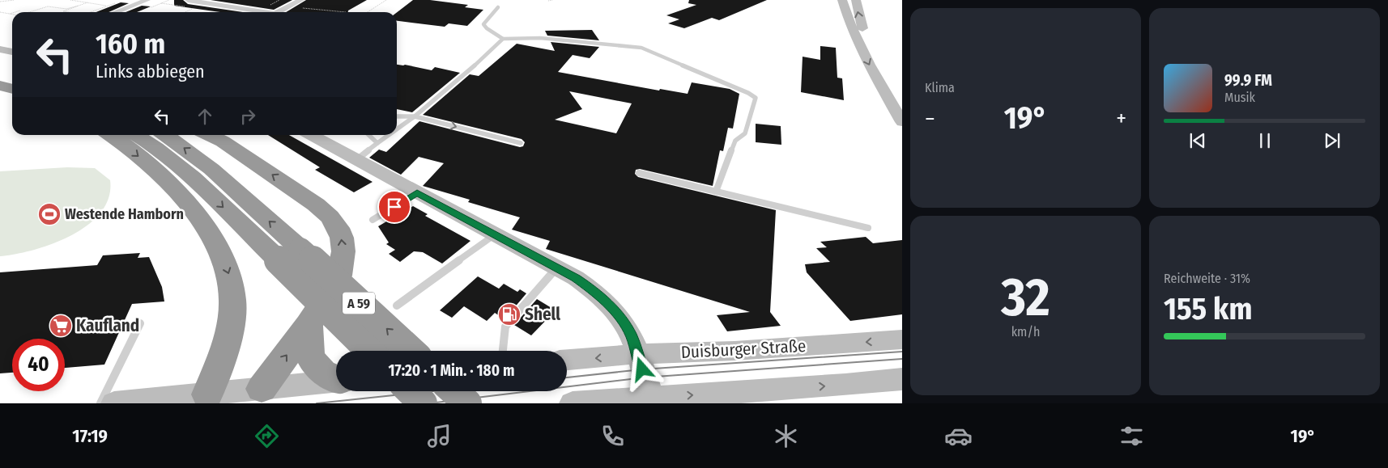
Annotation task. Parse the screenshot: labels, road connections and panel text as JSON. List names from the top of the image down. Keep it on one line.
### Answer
{"streets":{"highway":["A 59"],"main road":["Duisburger Straße"]},"places":{"sports":["Westende Hamborn"],"fuel station":["Shell"],"supermarket":["Kaufland"]},"page":{"tile":["Klima",["32","km/h"],["Reichweite · 31%","155 km"]],"turn":["160 m","Links abbiegen"],"song":["99.9 FM","Musik"],"heat":["−","19°","+"],"limit":"40","trip":"17:20 · 1 Min. · 180 m","tabs":["17:19","19°"]}}
